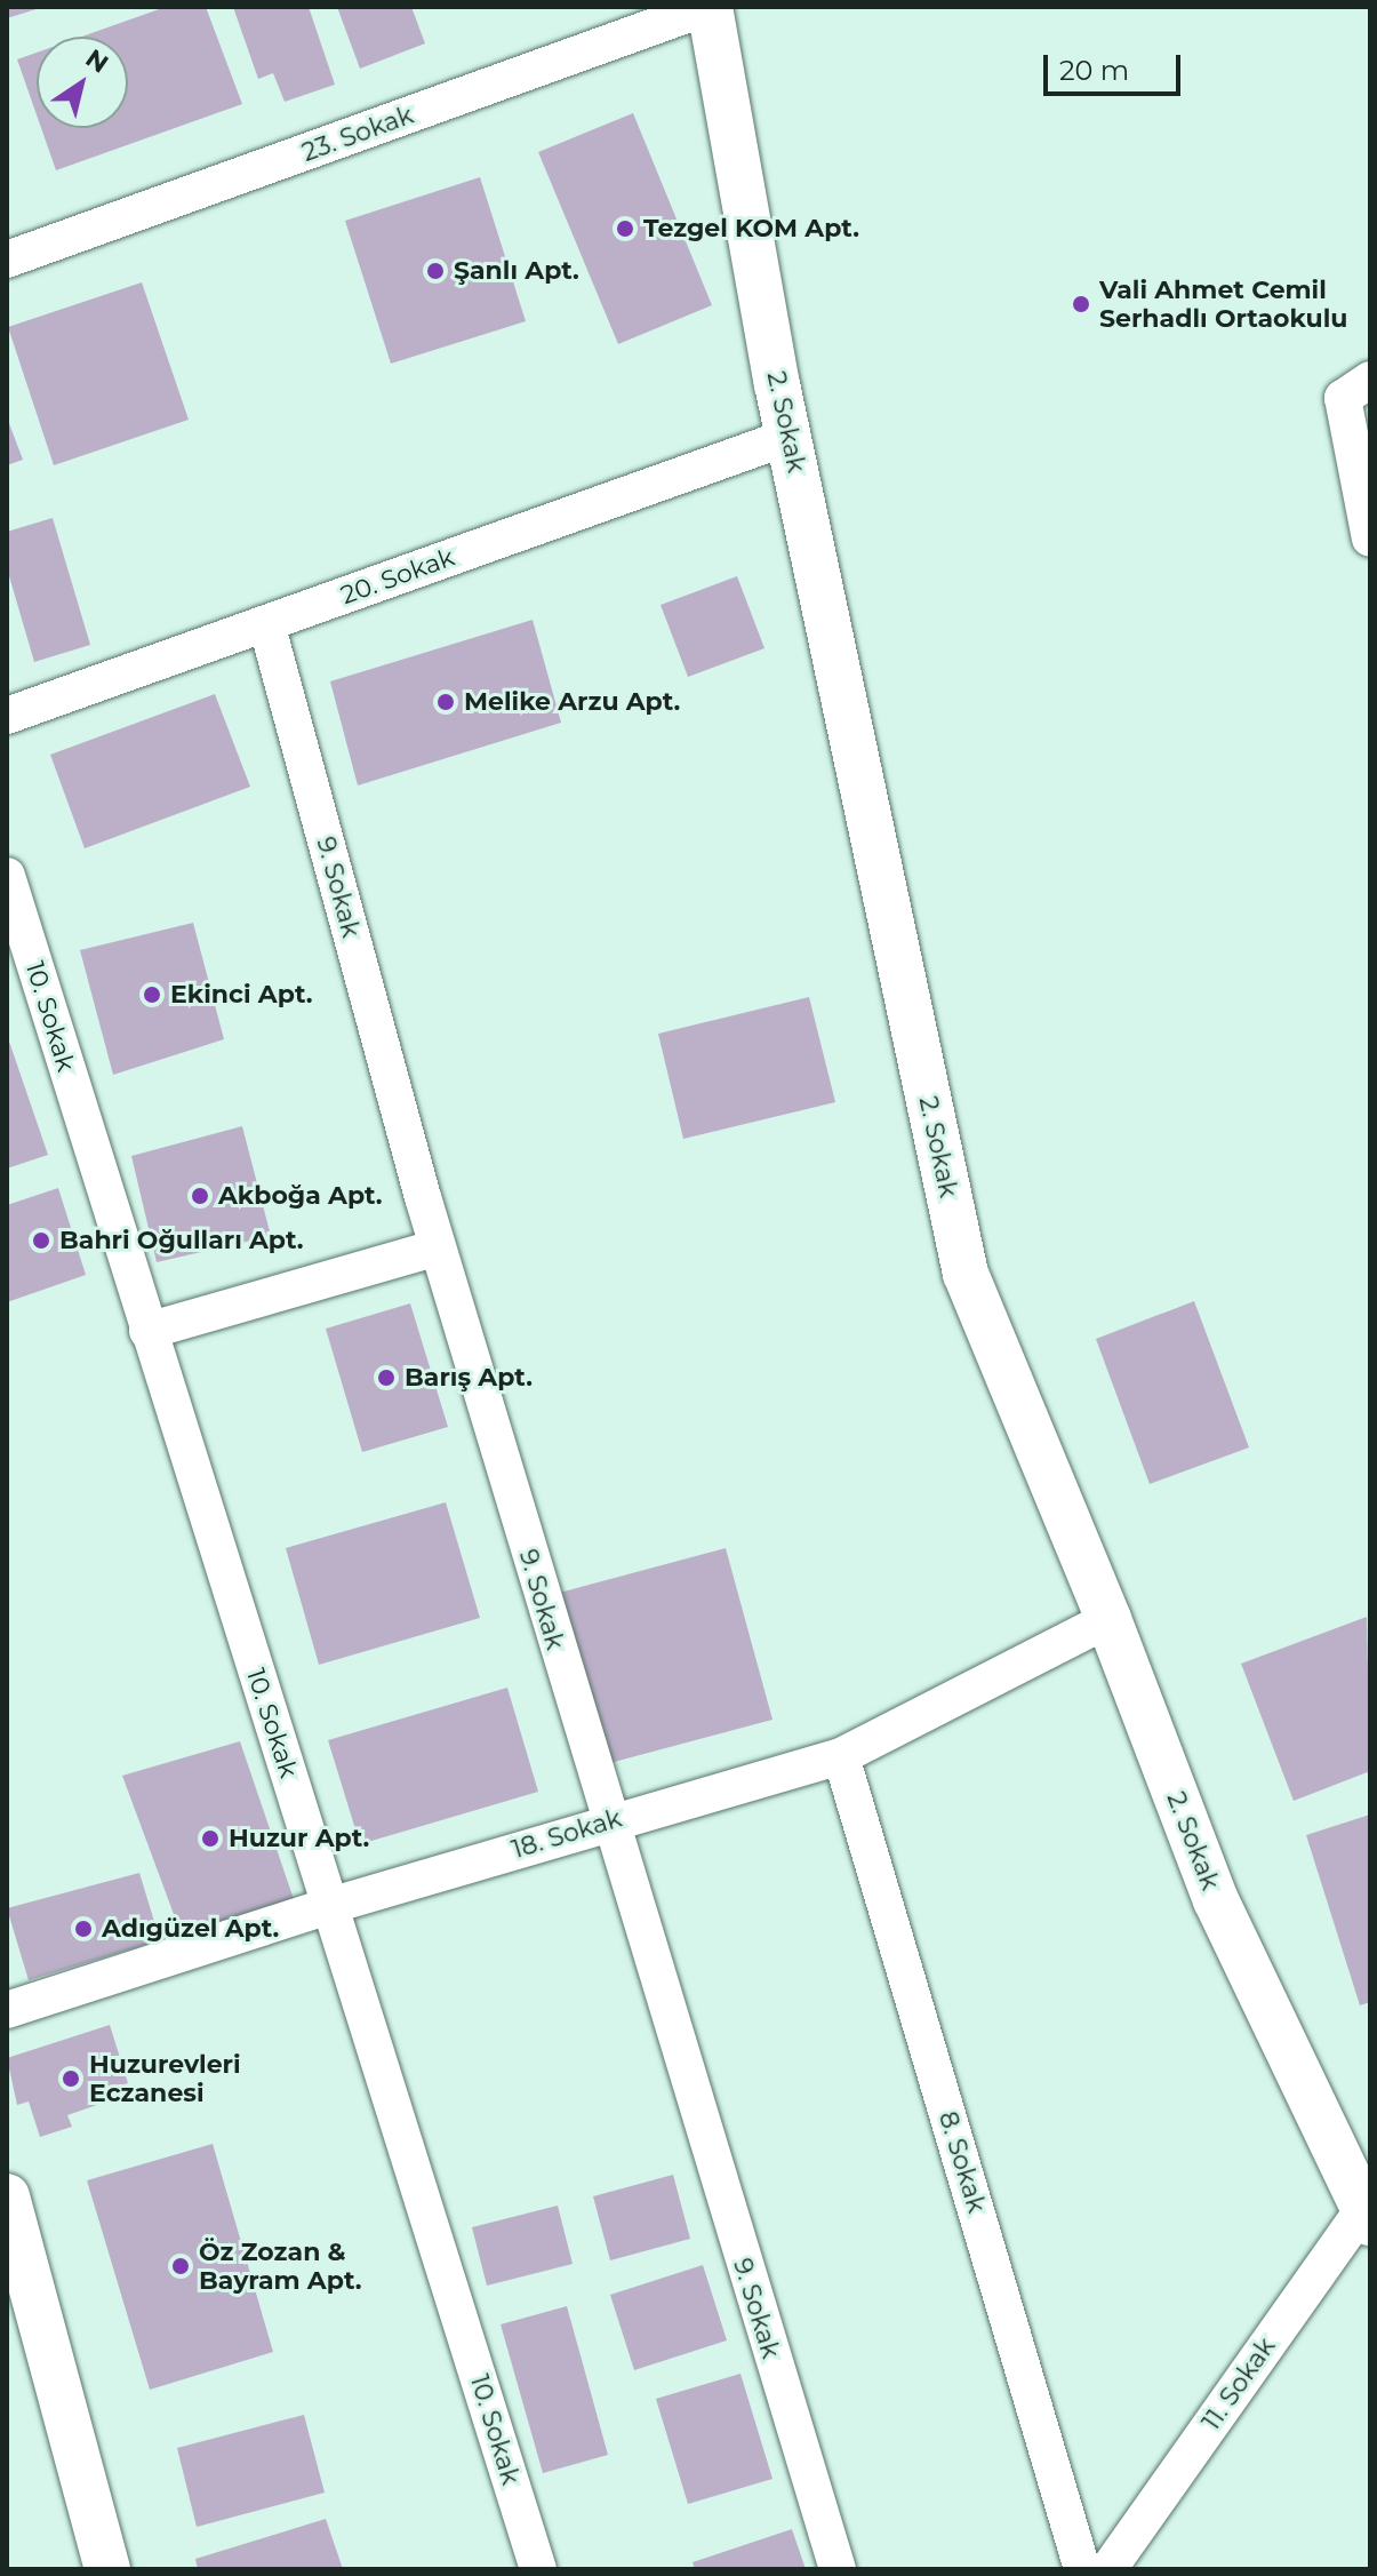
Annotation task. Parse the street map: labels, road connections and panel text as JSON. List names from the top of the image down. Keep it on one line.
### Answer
{"streets":{"street":["23. Sokak","2. Sokak","20. Sokak","9. Sokak","10. Sokak","18. Sokak","8. Sokak","11. Sokak"]},"crossings":[["23. Sokak","2. Sokak"],["2. Sokak","20. Sokak"],["2. Sokak","18. Sokak"],["2. Sokak","11. Sokak"],["20. Sokak","9. Sokak"],["9. Sokak","18. Sokak"],["10. Sokak","18. Sokak"],["18. Sokak","8. Sokak"]],"places":["Tezgel KOM Apt.","Şanlı Apt.","Vali Ahmet Cemil Serhadlı Ortaokulu","Melike Arzu Apt.","Ekinci Apt.","Akboğa Apt.","Bahri Oğulları Apt.","Barış Apt.","Huzur Apt.","Adıgüzel Apt.","Huzurevleri Eczanesi","Öz Zozan & Bayram Apt."],"scale_bar":"20 m","north":"top right"}
